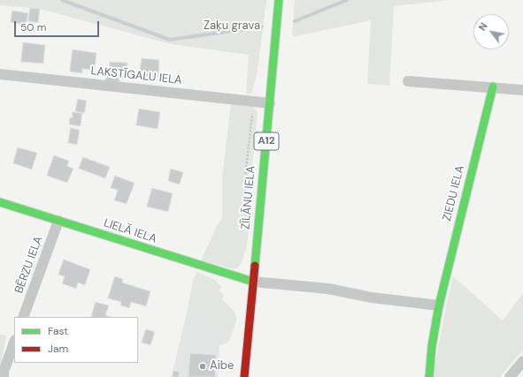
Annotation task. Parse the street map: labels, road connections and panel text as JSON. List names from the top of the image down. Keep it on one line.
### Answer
{"streets":{"main road":["A12","ZIEDU IELA","ZĪLĀNU IELA","LIELĀ IELA"],"street":["LAKSTĪGALU IELA","BĒRZU IELA"]},"crossings":[["LAKSTĪGALU IELA","ZĪLĀNU IELA"],["ZĪLĀNU IELA","LIELĀ IELA"],["LIELĀ IELA","BĒRZU IELA"]],"parks":["Zaķu grava"],"places":["Aibe"],"legend":["Fast","Jam"],"scale_bar":"50 m","north":"top left"}
